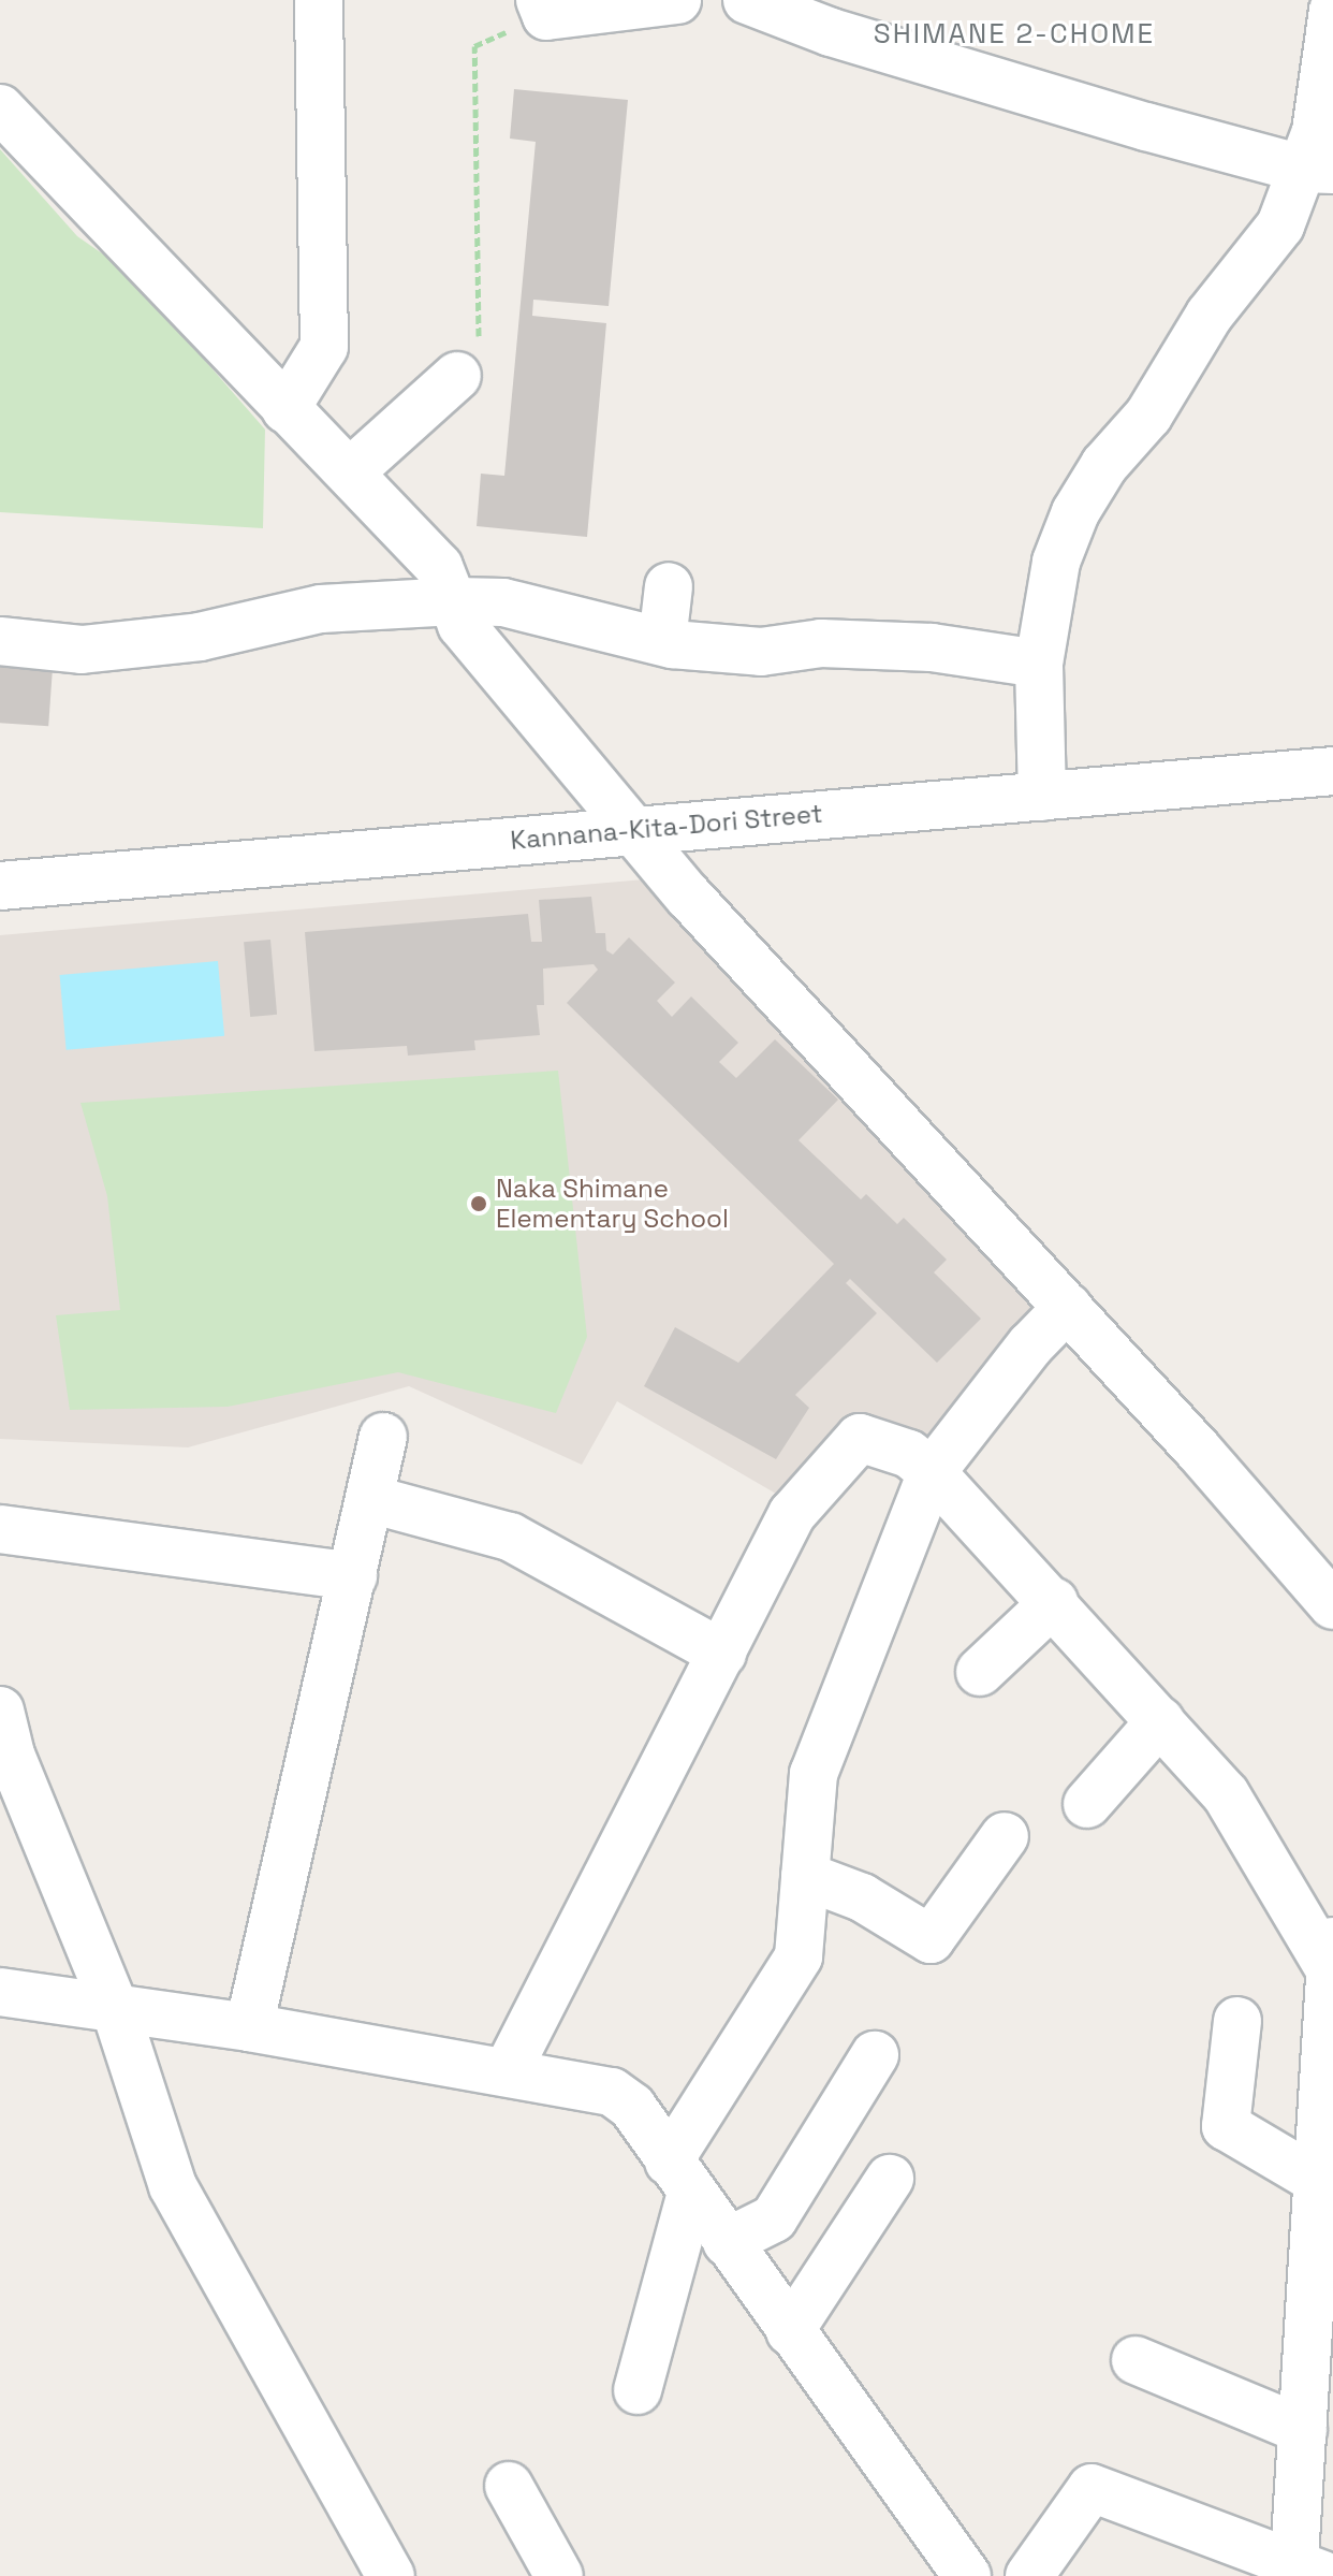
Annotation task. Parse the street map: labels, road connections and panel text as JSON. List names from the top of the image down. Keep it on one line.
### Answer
{"streets":{"street":["Kannana-Kita-Dori Street"]},"districts":["SHIMANE 2-CHOME"],"places":["Naka Shimane Elementary School"]}
